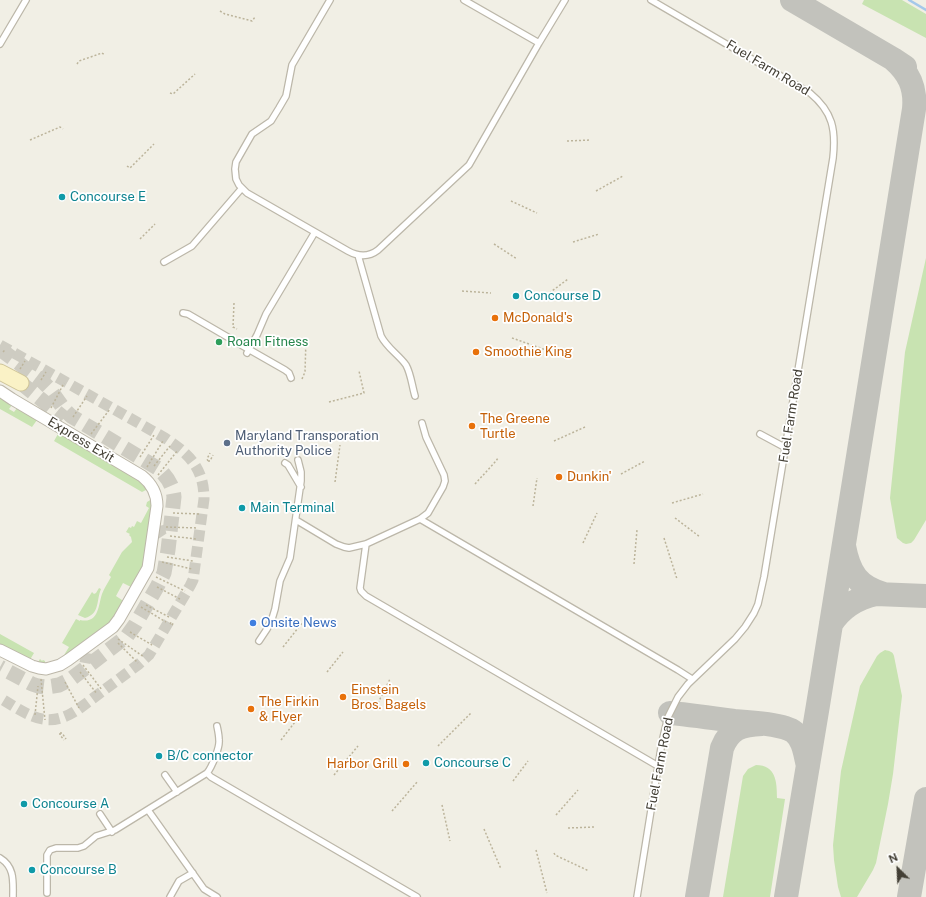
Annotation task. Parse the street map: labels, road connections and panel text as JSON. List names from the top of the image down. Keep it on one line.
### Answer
{"streets":{"street":["Express Exit"],"lane":["Fuel Farm Road"]},"places":["Concourse E","Concourse D","McDonald's","Roam Fitness","Smoothie King","The Greene Turtle","Maryland Transporation Authority Police","Dunkin'","Main Terminal","Onsite News","Einstein Bros. Bagels","The Firkin & Flyer","B/C connector","Concourse C","Harbor Grill","Concourse A","Concourse B"],"north":"top left"}
